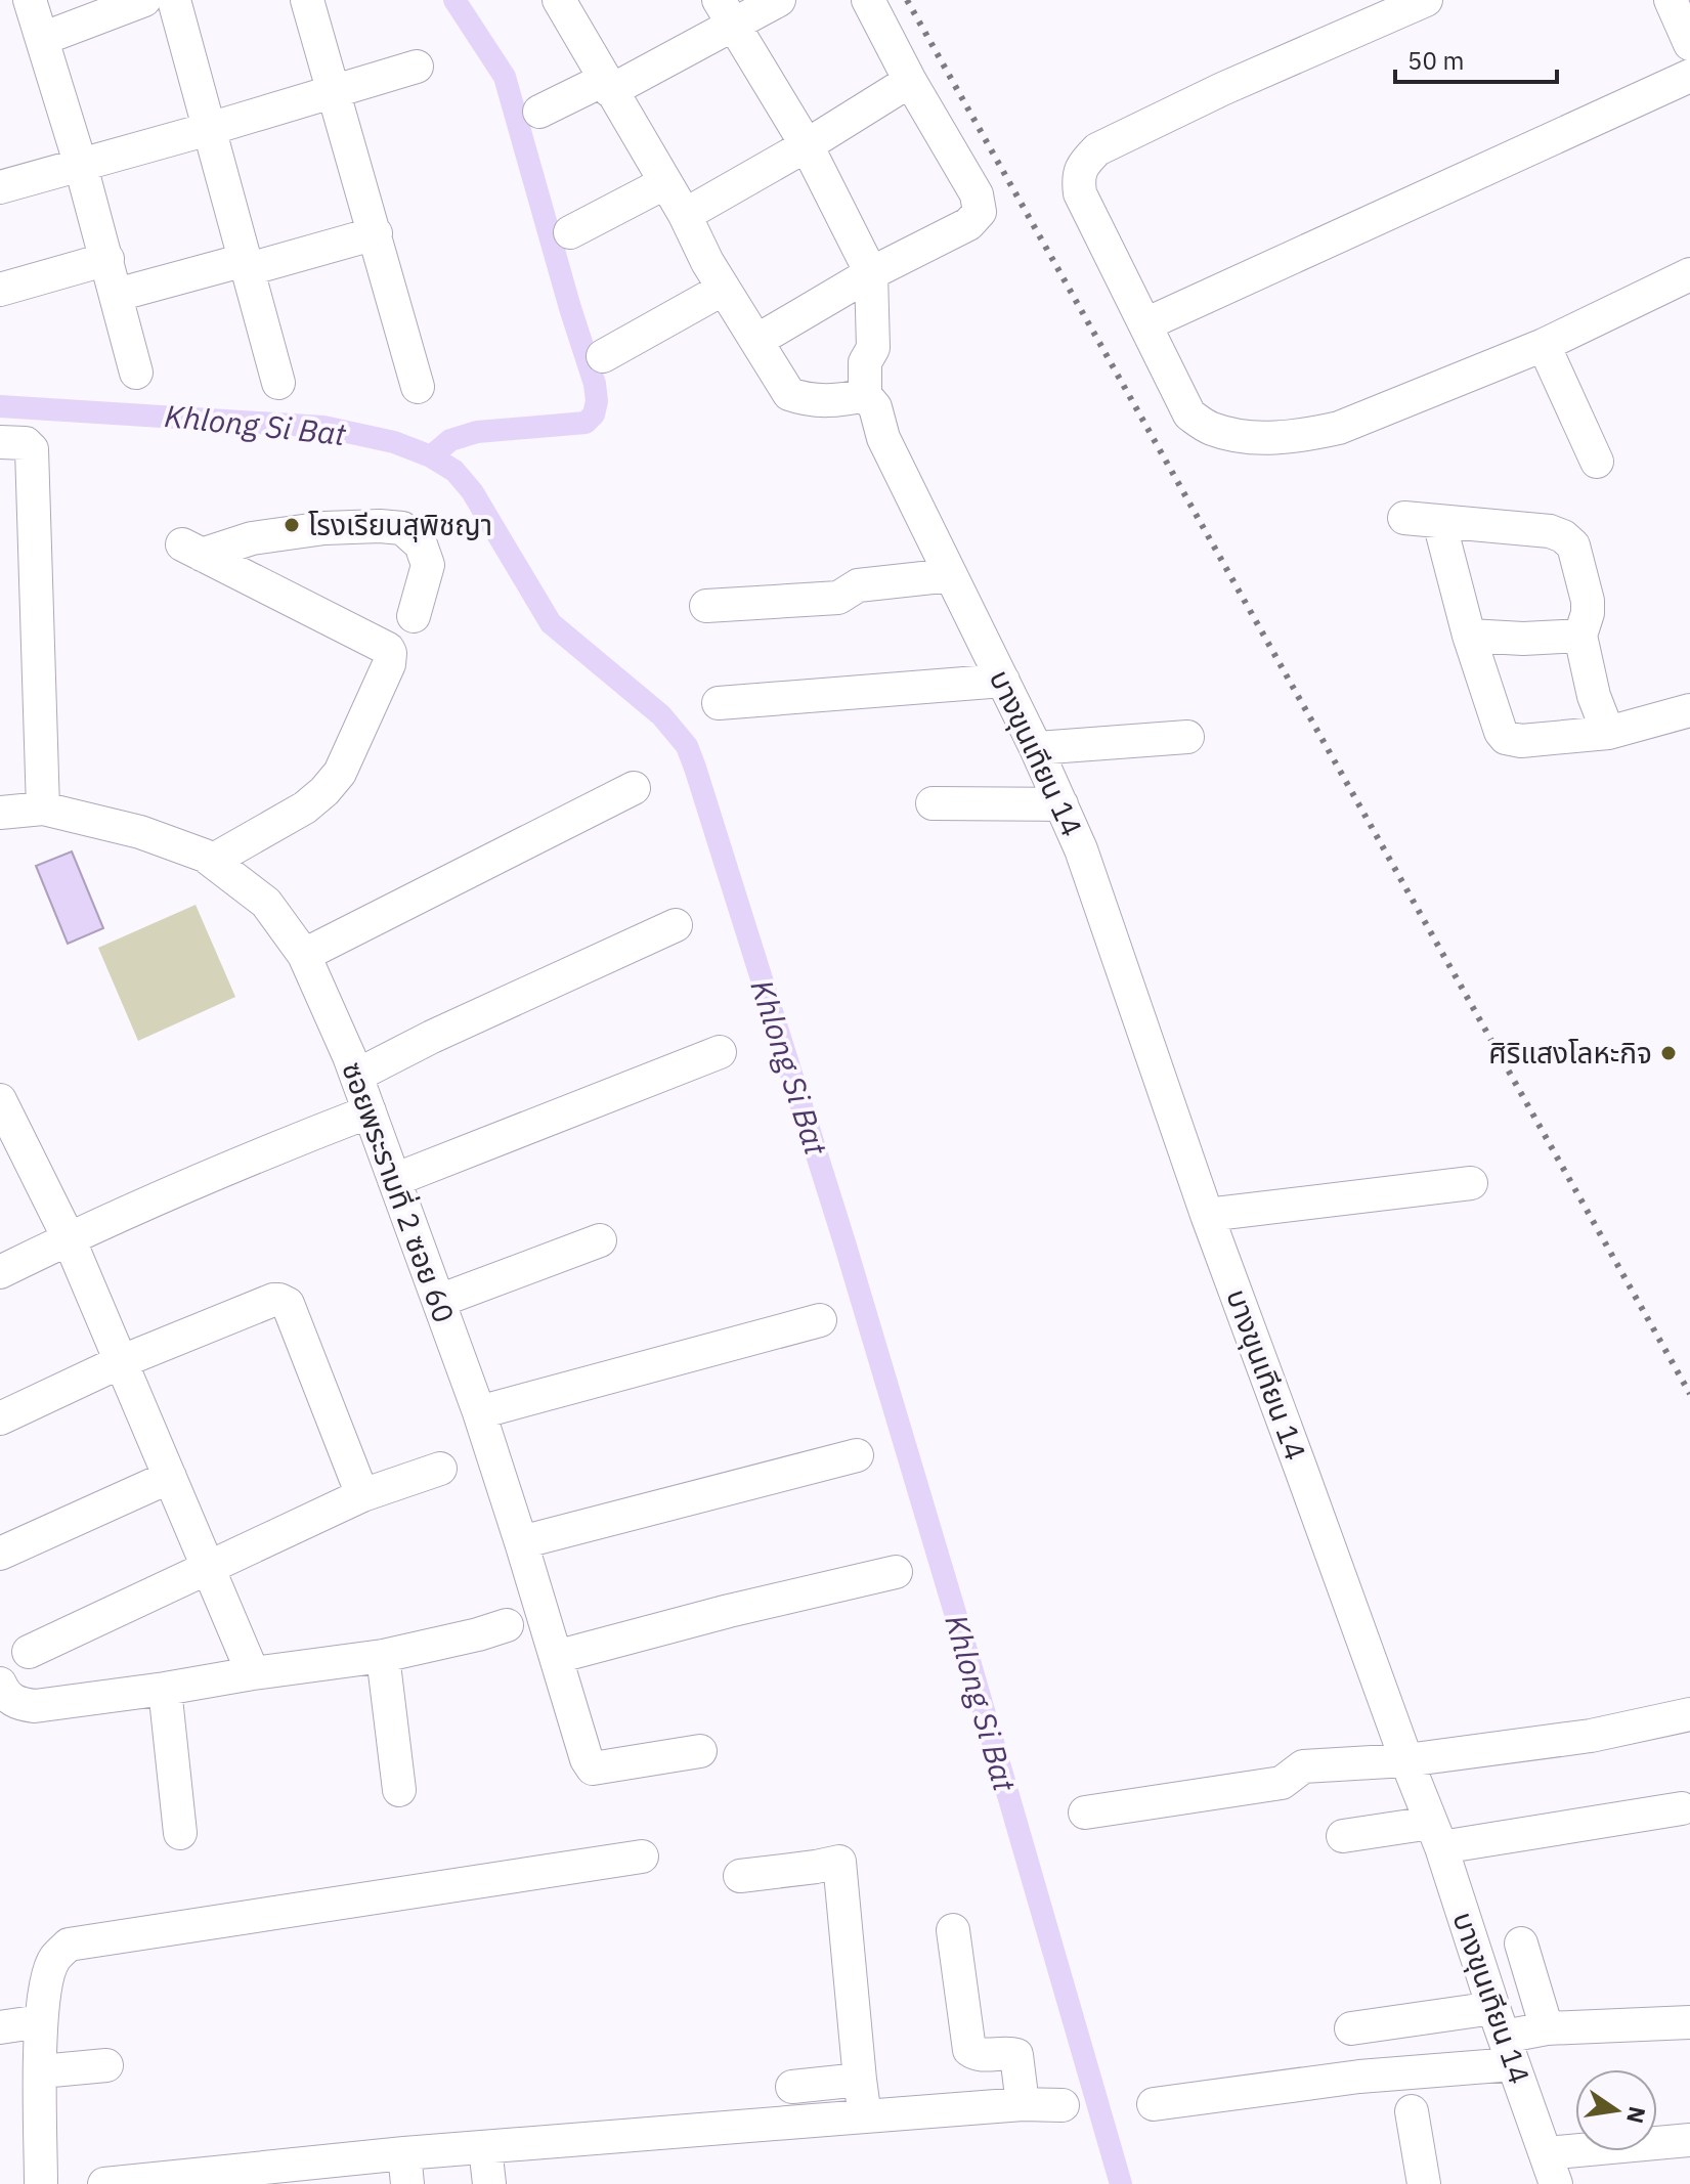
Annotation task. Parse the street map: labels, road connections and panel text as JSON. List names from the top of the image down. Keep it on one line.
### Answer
{"streets":{"street":["บางขุนเทียน 14","ซอยพระรามที่ 2 ซอย 60"]},"water":["Khlong Si Bat"],"places":["โรงเรียนสุพิชญา","ศิริแสงโลหะกิจ"],"scale_bar":"50 m","north":"right"}
